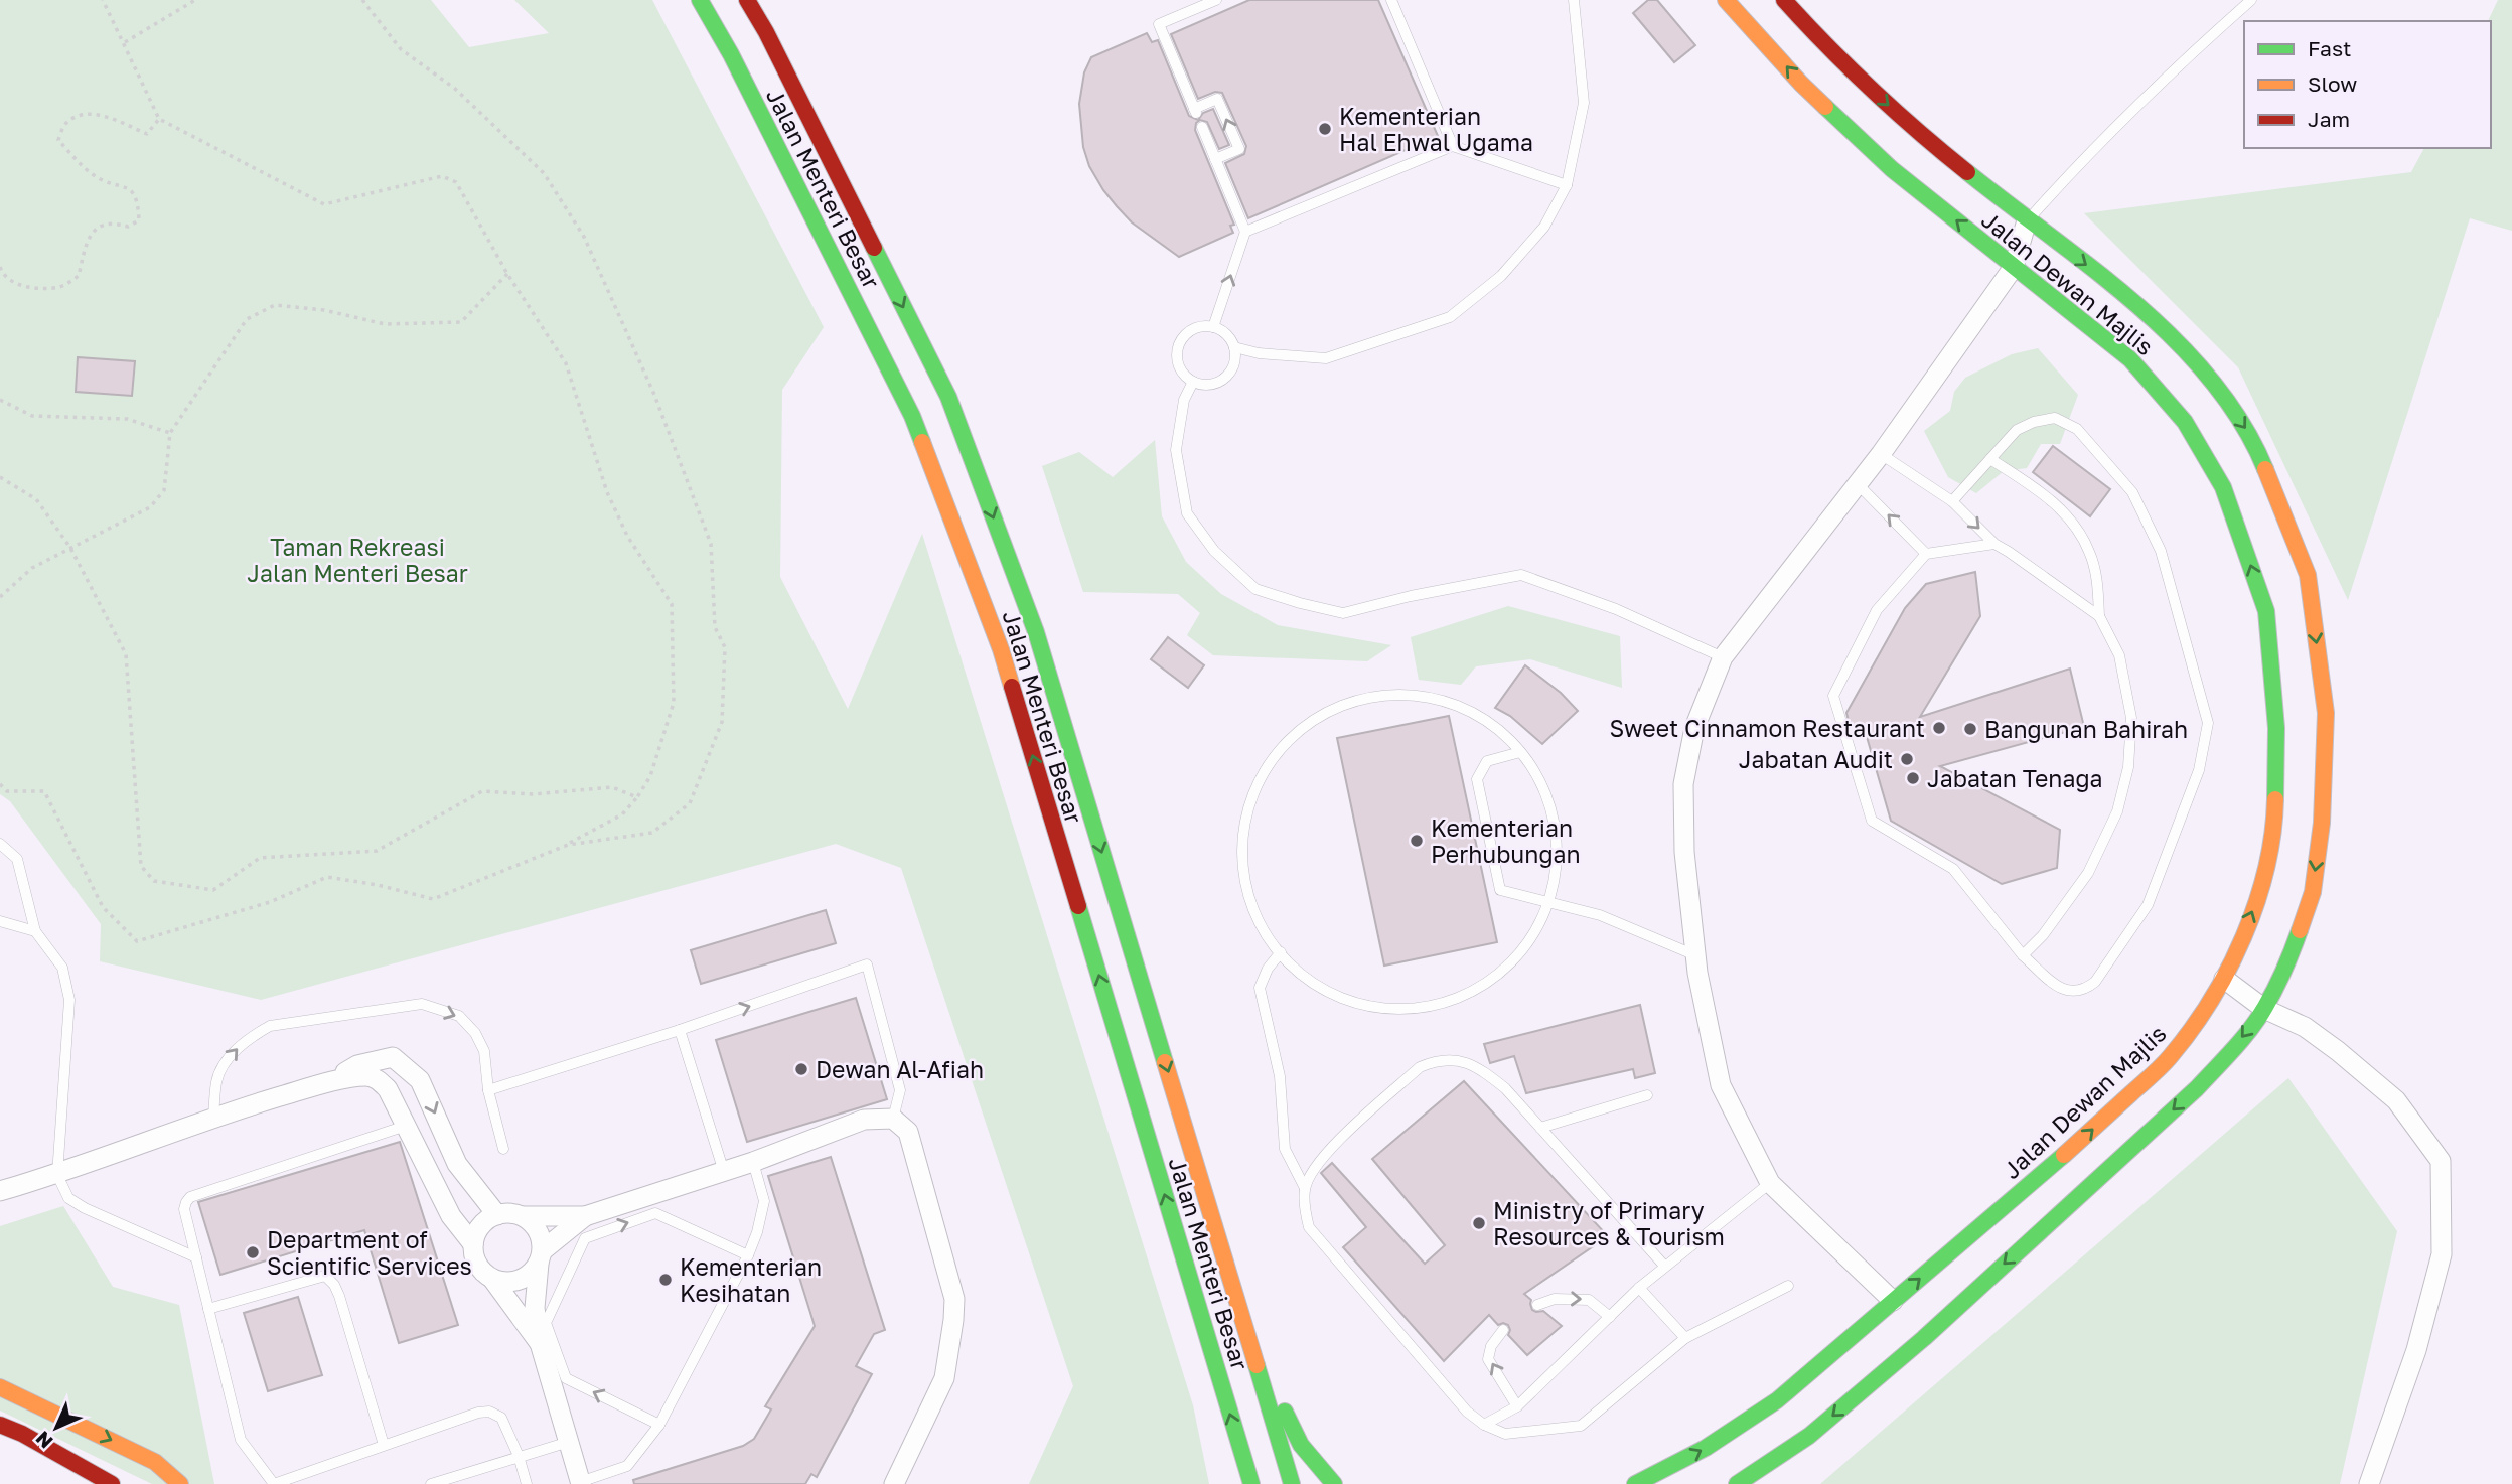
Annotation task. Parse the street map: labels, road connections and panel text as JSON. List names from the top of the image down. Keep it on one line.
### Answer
{"streets":{"street":["Jalan Menteri Besar","Jalan Dewan Majlis"]},"parks":["Taman Rekreasi Jalan Menteri Besar"],"places":["Kementerian Hal Ehwal Ugama","Sweet Cinnamon Restaurant","Bangunan Bahirah","Jabatan Audit","Jabatan Tenaga","Kementerian Perhubungan","Dewan Al-Afiah","Ministry of Primary Resources & Tourism","Department of Scientific Services","Kementerian Kesihatan"],"legend":["Fast","Slow","Jam"],"north":"bottom left"}
